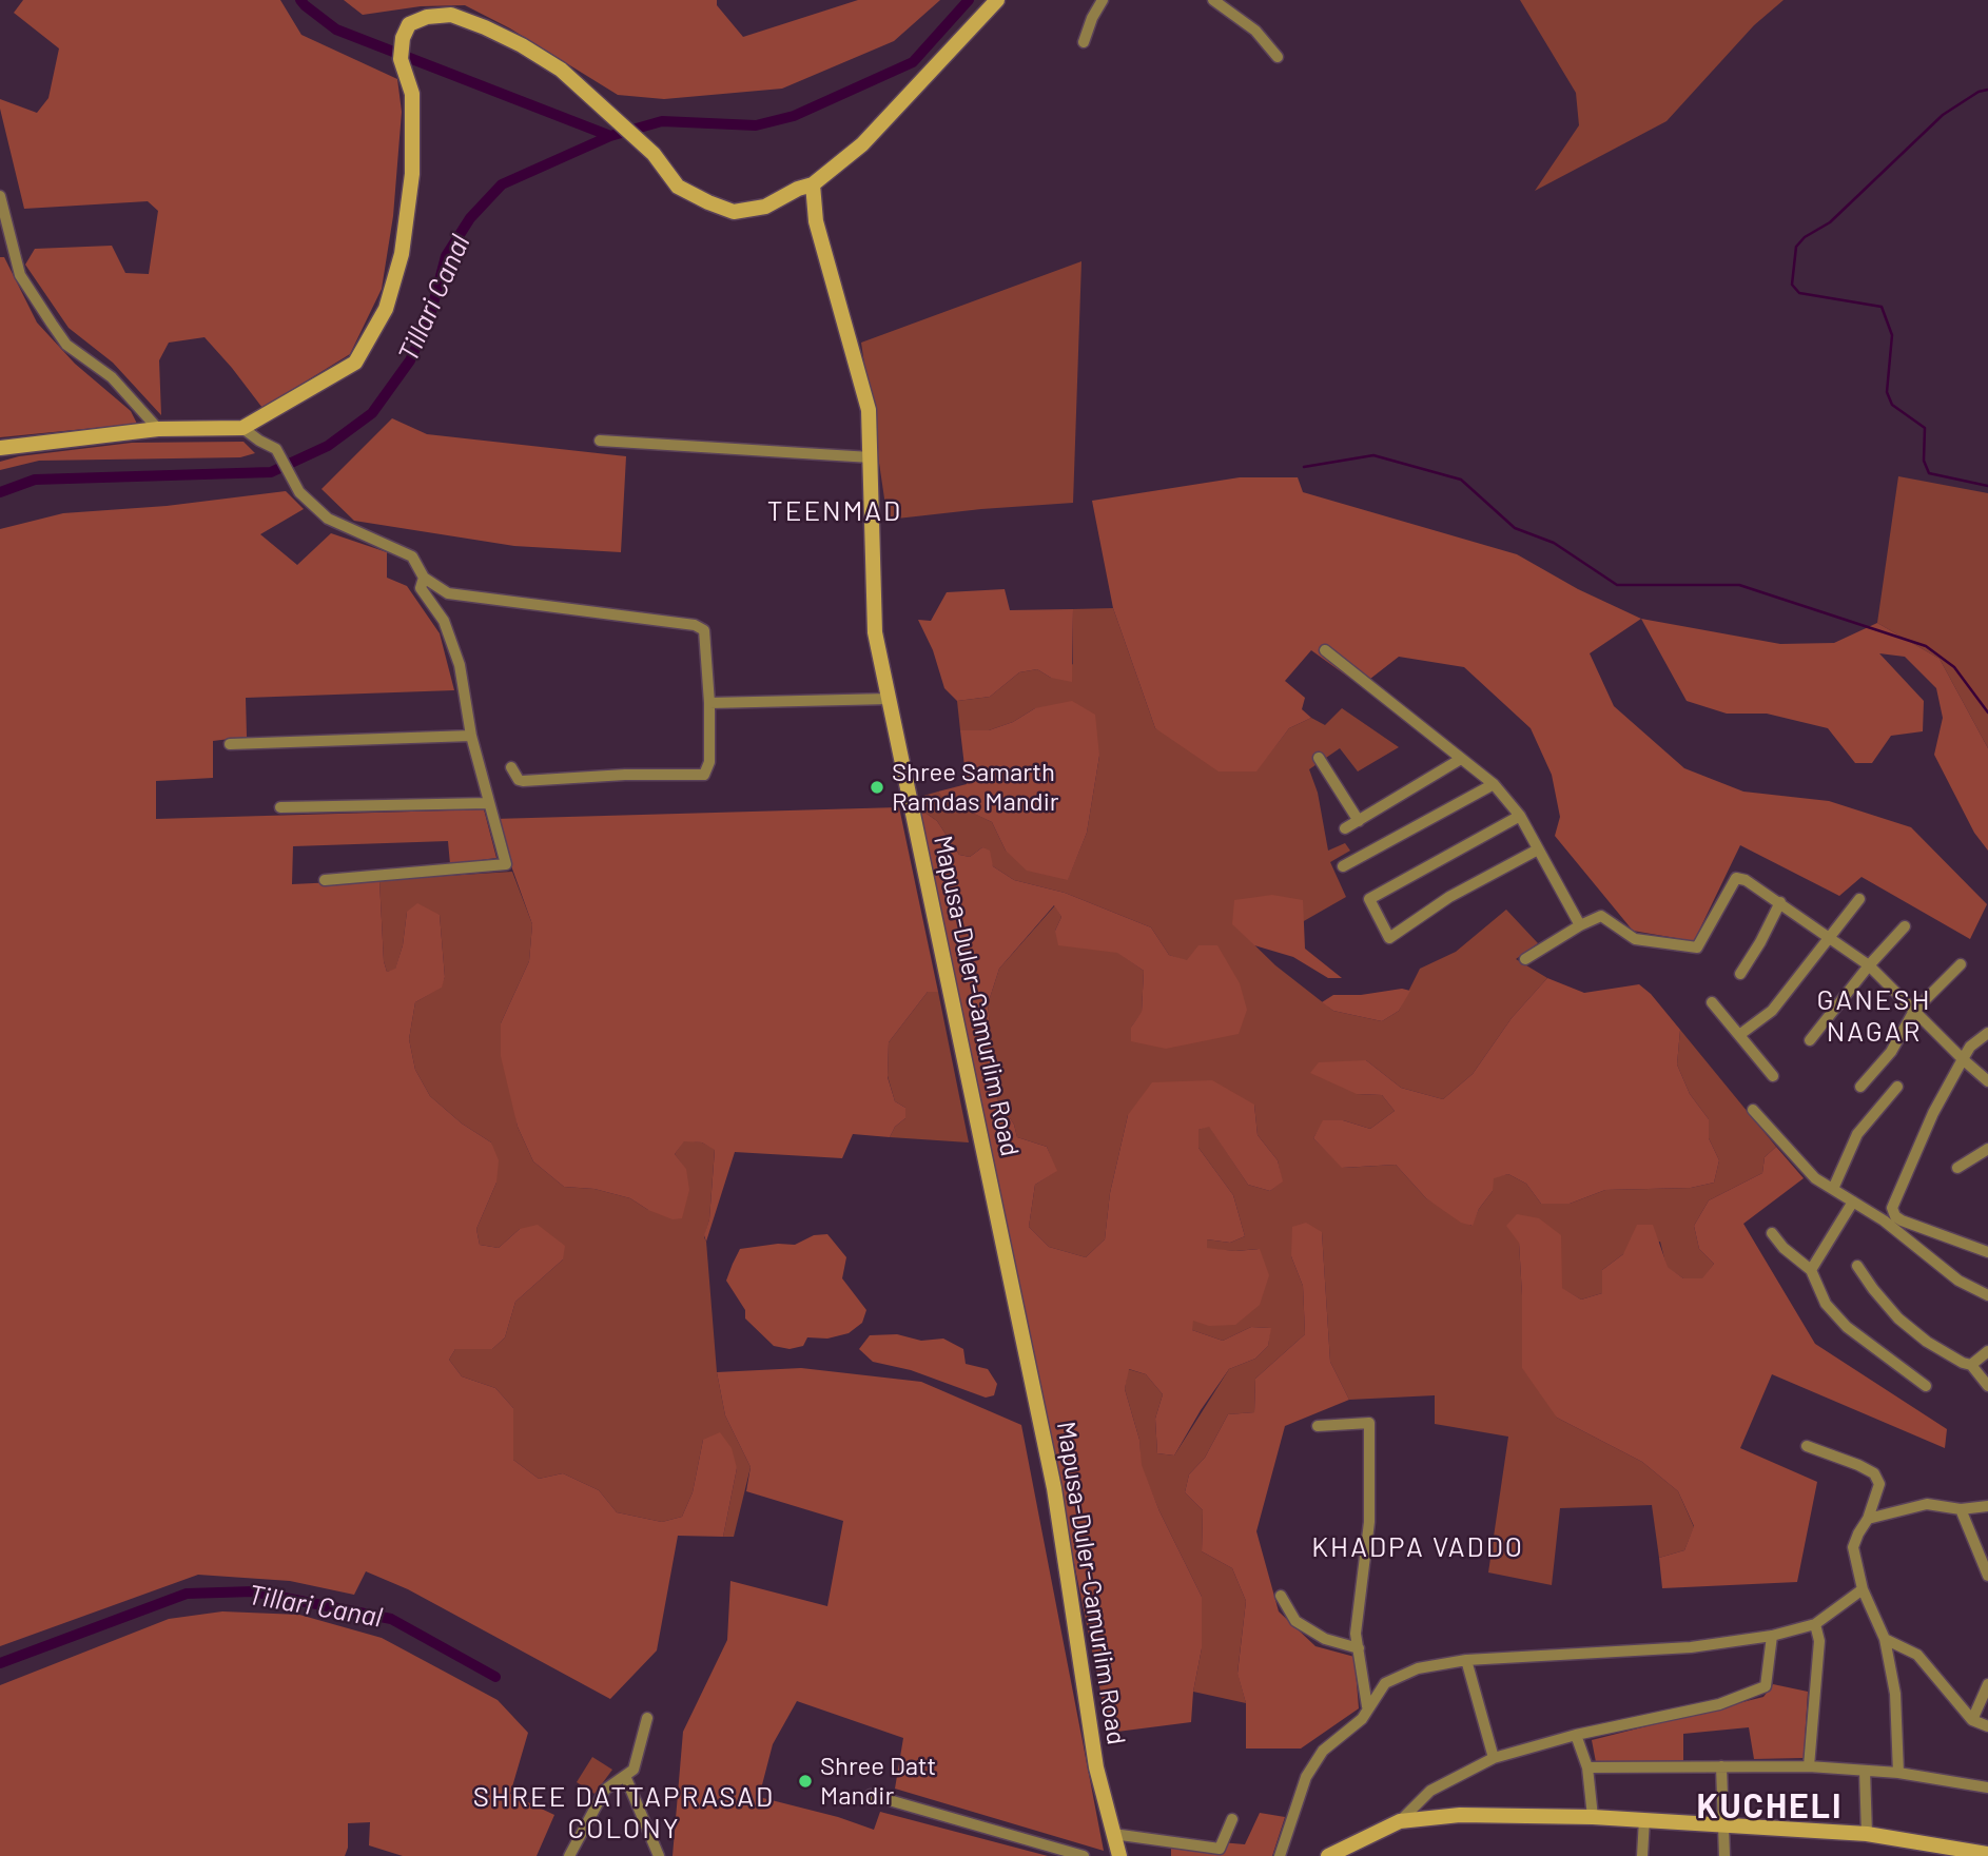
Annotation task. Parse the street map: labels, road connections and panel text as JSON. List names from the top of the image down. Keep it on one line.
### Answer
{"streets":{"street":["Mapusa-Duler-Camurlim Road"]},"districts":["TEENMAD","GANESH NAGAR","KHADPA VADDO","SHREE DATTAPRASAD COLONY","KUCHELI"],"water":["Tillari Canal"],"places":["Shree Samarth Ramdas Mandir","Shree Datt Mandir"]}
